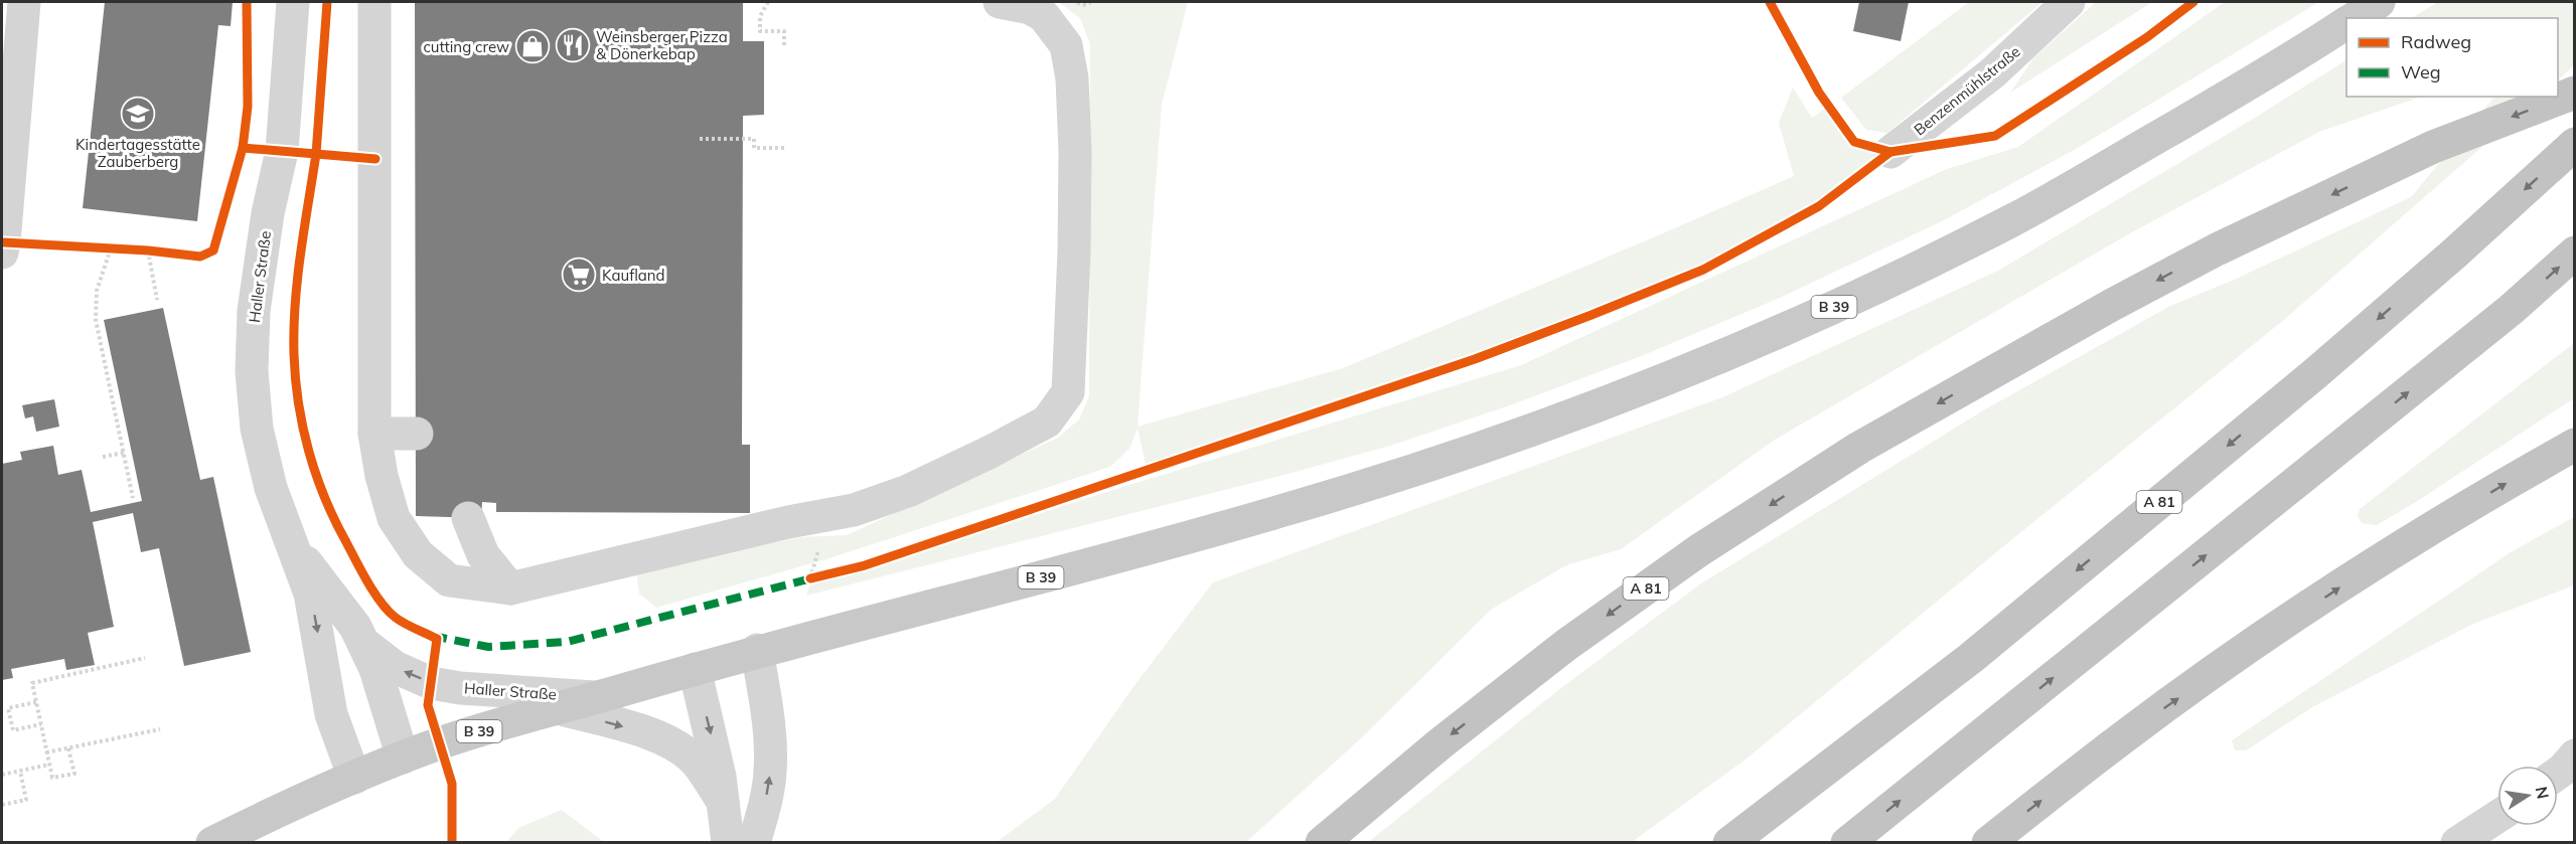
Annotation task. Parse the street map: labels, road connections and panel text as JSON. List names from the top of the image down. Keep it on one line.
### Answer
{"streets":{"highway":["A 81"],"main road":["B 39"],"street":["Benzenmühlstraße","Haller Straße"]},"crossings":[["Haller Straße","B 39"]],"places":{"restaurant":["Weinsberger Pizza & Dönerkebap"],"shop":["cutting crew"],"school or university":["Kindertagesstätte Zauberberg"],"supermarket":["Kaufland"]},"legend":["Radweg","Weg"],"north":"right"}
